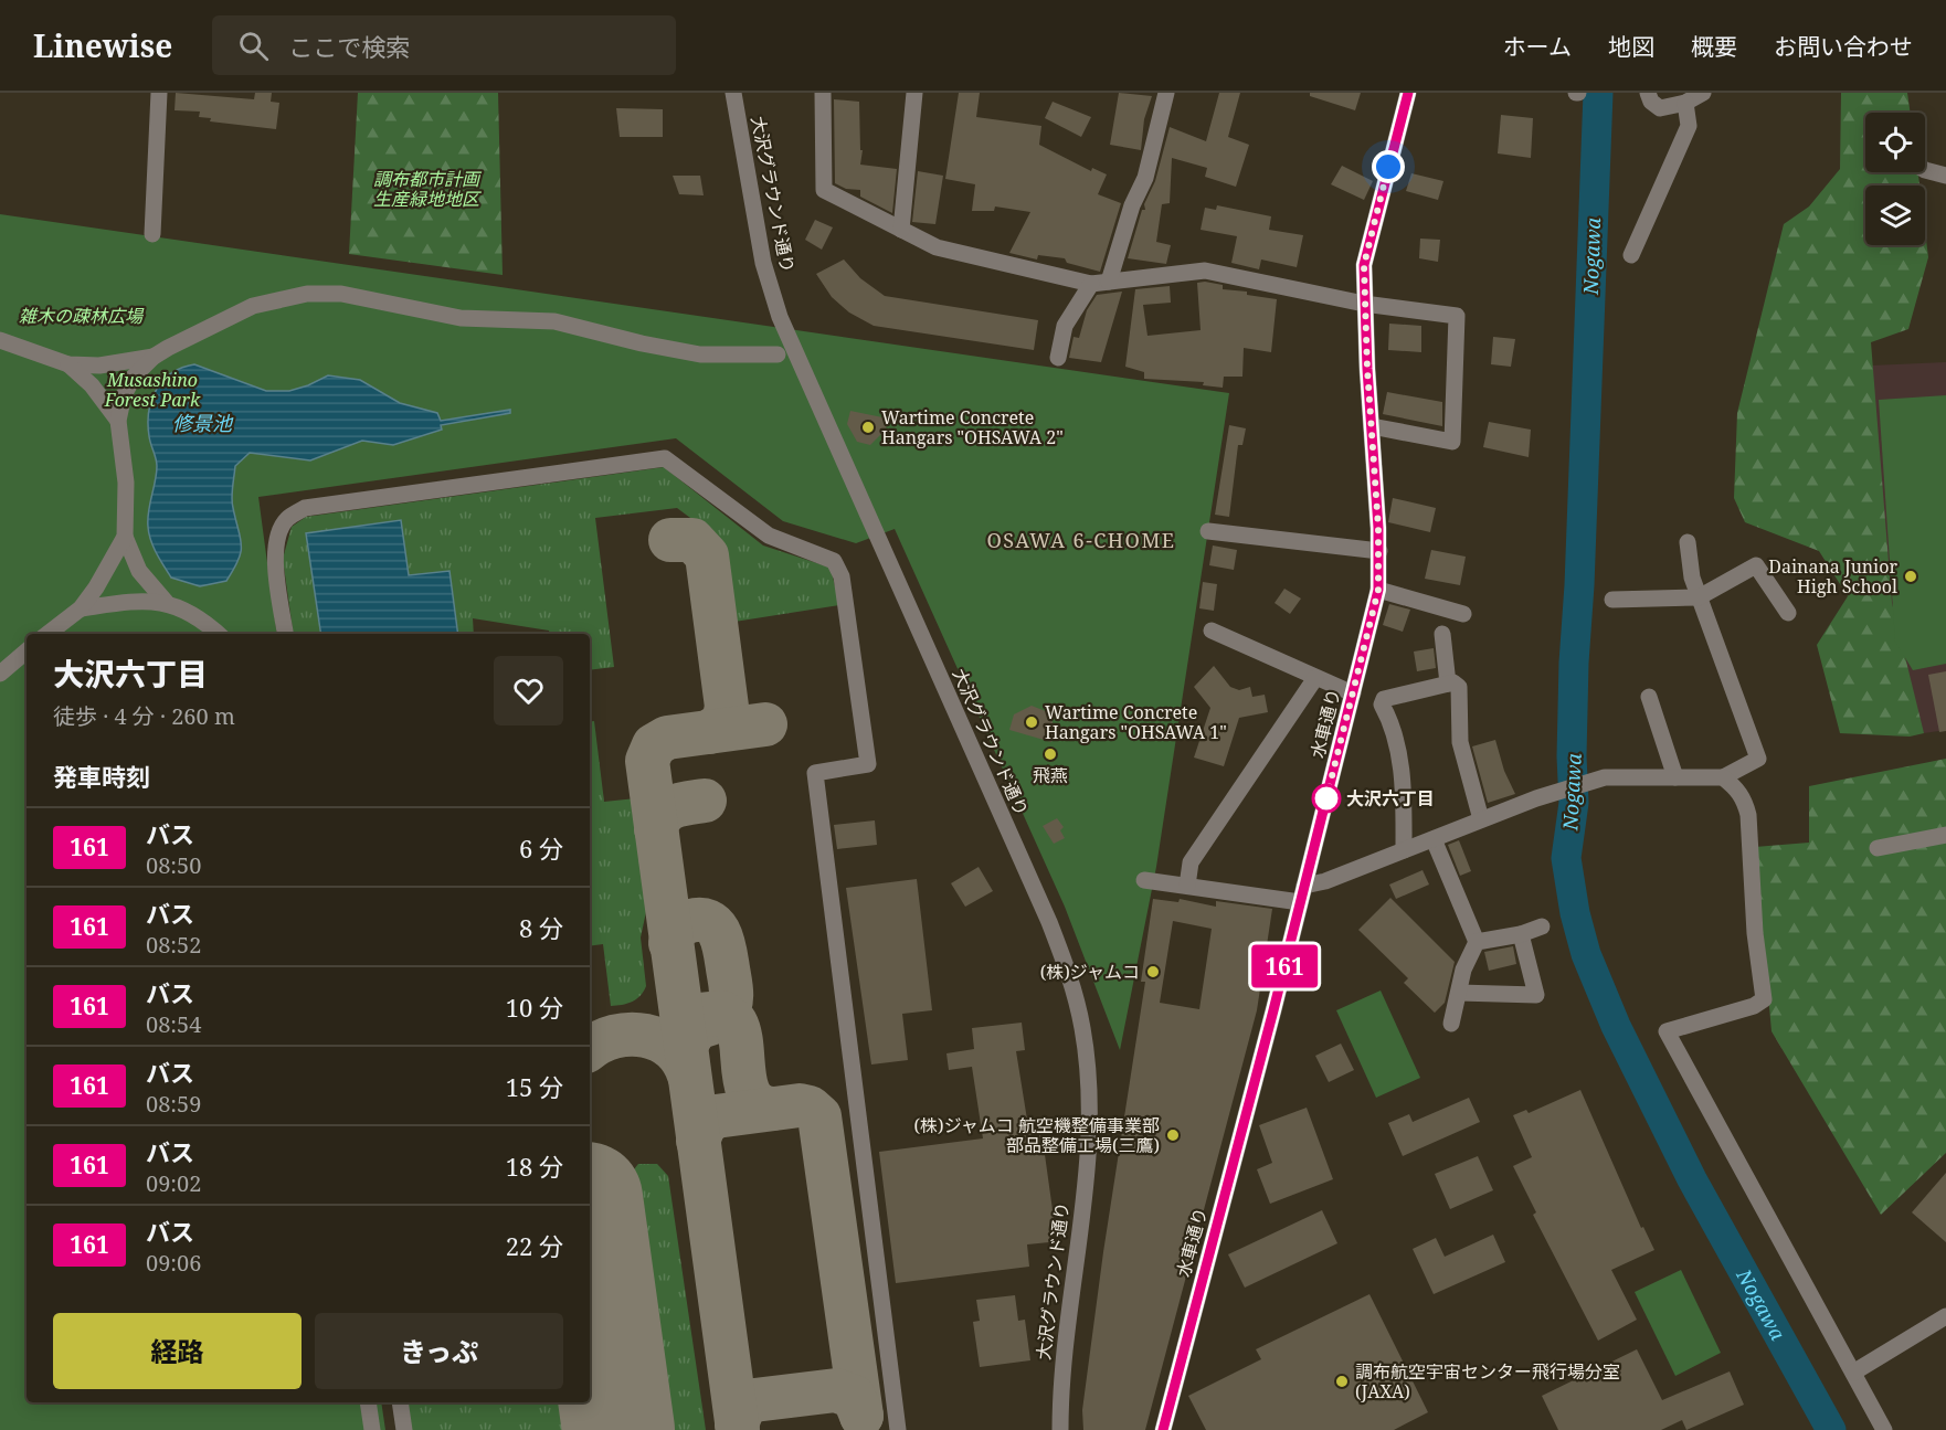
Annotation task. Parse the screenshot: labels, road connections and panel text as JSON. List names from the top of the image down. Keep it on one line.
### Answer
{"streets":{"street":["大沢グラウンド通り","水車通り"]},"districts":["OSAWA 6-CHOME"],"water":["Nogawa","修景池"],"parks":["調布都市計画 生産緑地地区","雑木の疎林広場","Musashino Forest Park"],"places":["Wartime Concrete Hangars \"OHSAWA 2\"","Dainana Junior High School","Wartime Concrete Hangars \"OHSAWA 1\"","飛燕","大沢六丁目","(株)ジャムコ","(株)ジャムコ 航空機整備事業部 部品整備工場(三鷹)","調布航空宇宙センター飛行場分室 (JAXA)"],"lines":["bus line 161"],"page":{"header":"Linewise","search":"ここで検索","nav":["ホーム","地図","概要","お問い合わせ"],"on_map":"161","heading":[["大沢六丁目","徒歩 · 4 分 · 260 m"],"発車時刻"],"list":[{"mark":"161","name":"バス","note":"08:50","value":"6 分"},{"mark":"161","name":"バス","note":"08:52","value":"8 分"},{"mark":"161","name":"バス","note":"08:54","value":"10 分"},{"mark":"161","name":"バス","note":"08:59","value":"15 分"},{"mark":"161","name":"バス","note":"09:02","value":"18 分"},{"mark":"161","name":"バス","note":"09:06","value":"22 分"}],"buttons":["経路","きっぷ"]}}
